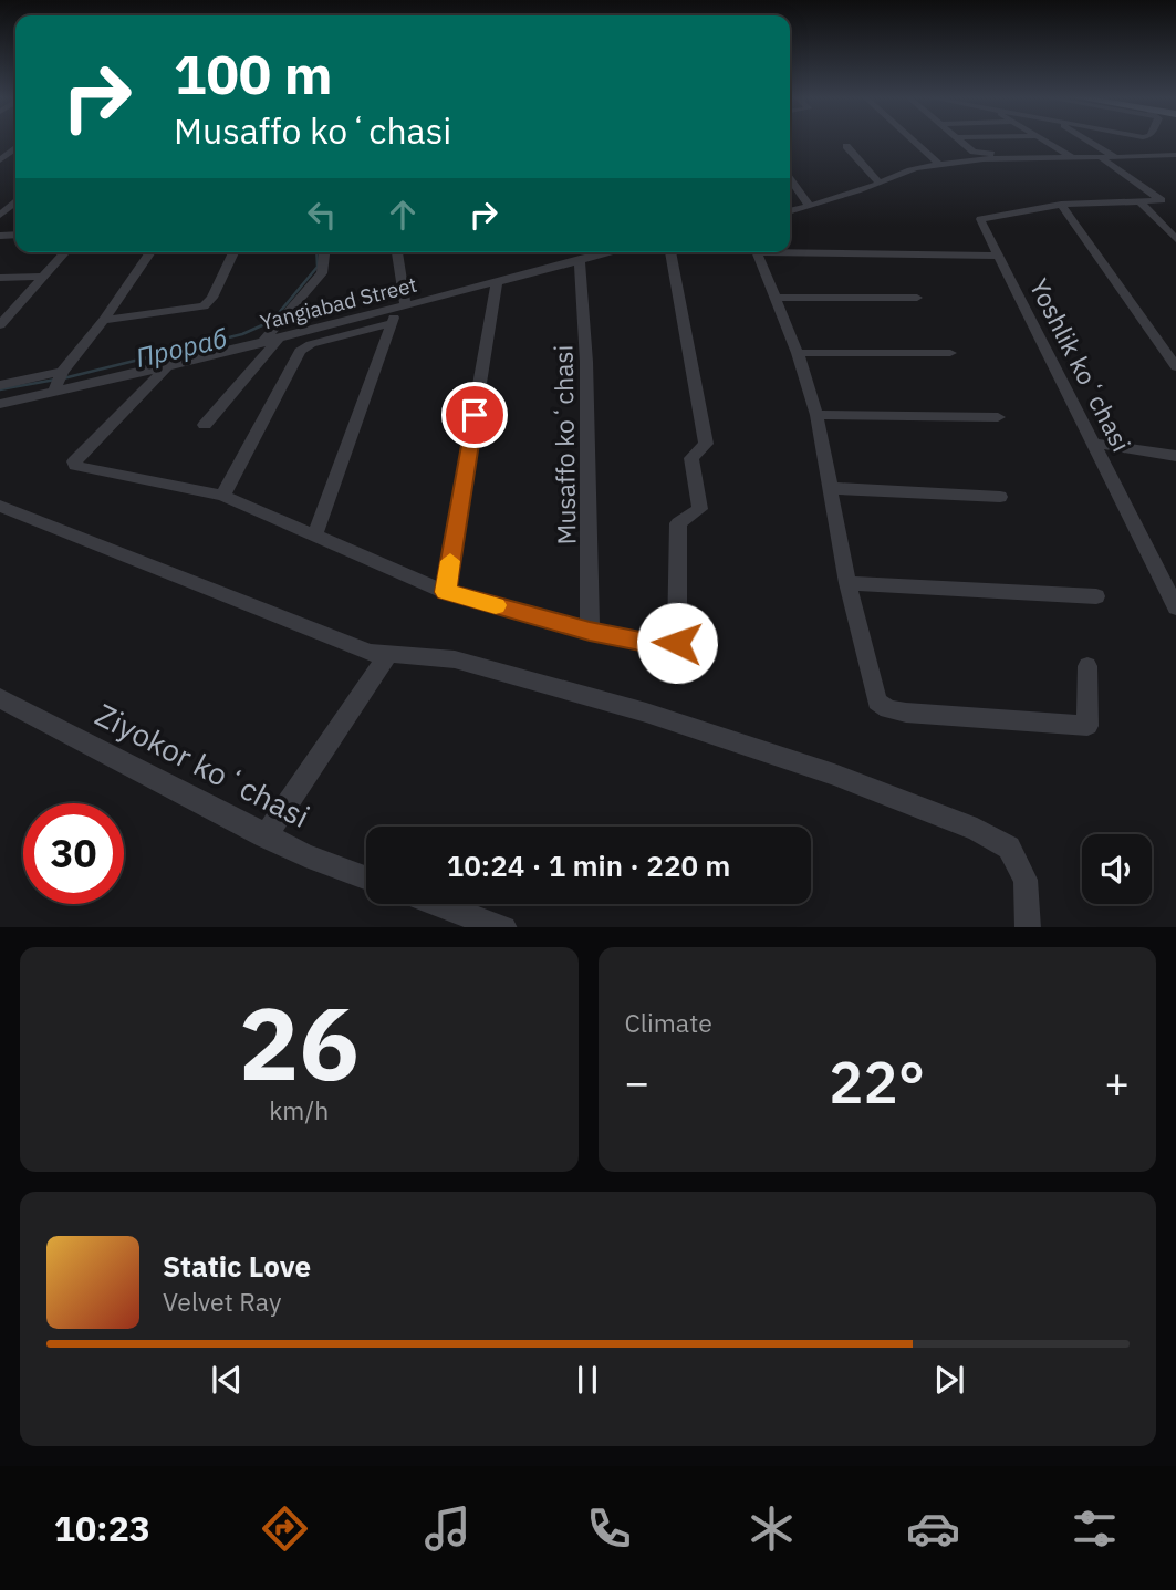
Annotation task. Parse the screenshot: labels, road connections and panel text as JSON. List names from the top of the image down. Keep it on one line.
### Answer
{"streets":{"street":["Yangiabad Street","Yoshlik koʻchasi","Musaffo koʻchasi","Ziyokor koʻchasi"]},"crossings":[["Yangiabad Street","Musaffo koʻchasi"]],"water":["Прораб"],"page":{"turn":["100 m","Musaffo koʻchasi"],"limit":"30","trip":"10:24 · 1 min · 220 m","tile":[["26","km/h"],"Climate"],"heat":["−","22°","+"],"song":["Static Love","Velvet Ray"],"tabs":"10:23"}}
